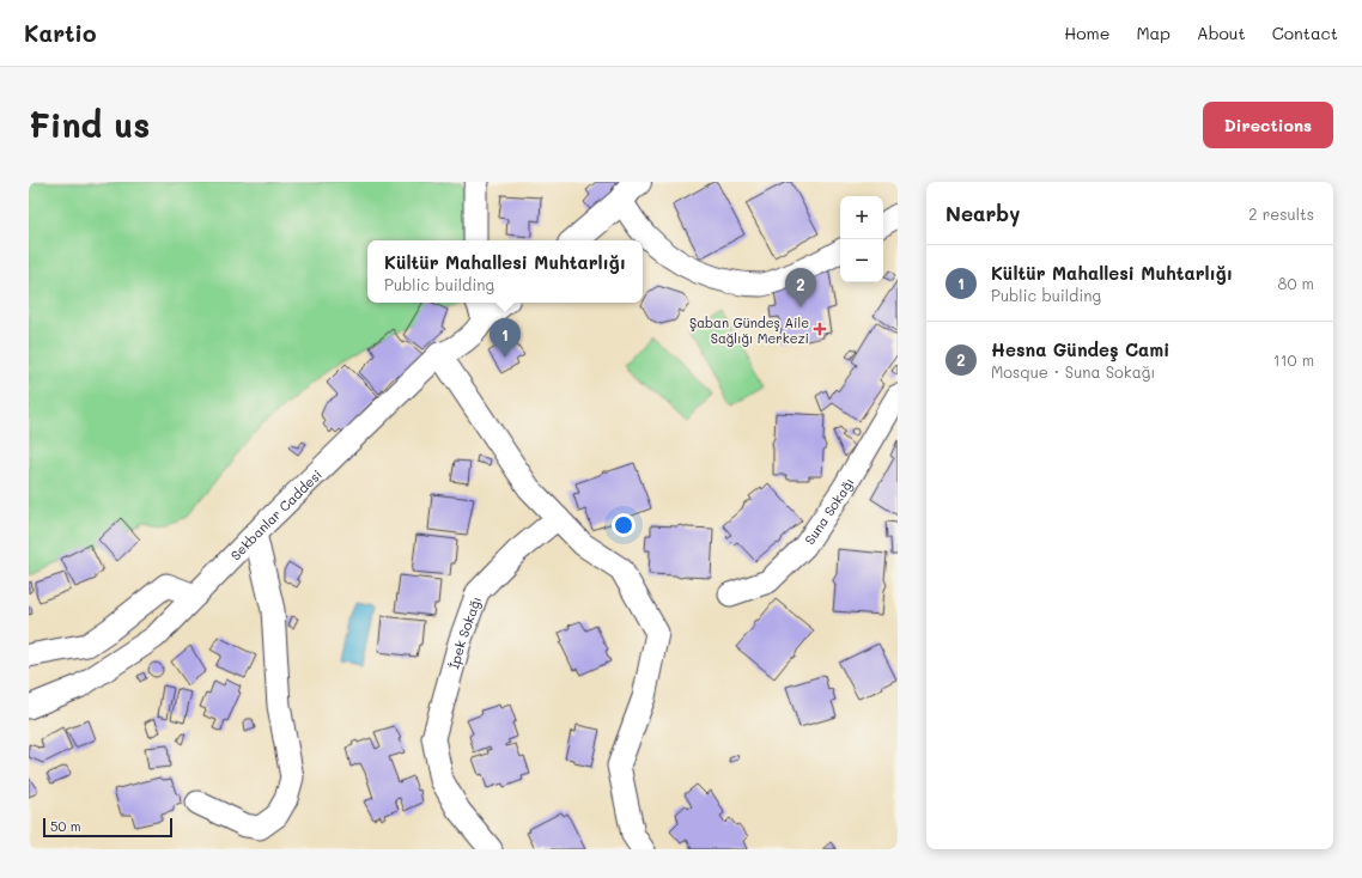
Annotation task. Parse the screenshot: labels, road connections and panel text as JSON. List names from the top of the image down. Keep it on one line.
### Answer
{"streets":{"main road":["Sekbanlar Caddesi"],"street":["Suna Sokağı","İpek Sokağı"]},"places":{"health":["Şaban Gündeş Aile Sağlığı Merkezi"]},"scale_bar":"50 m","page":{"header":"Kartio","nav":["Home","Map","About","Contact"],"buttons":"Directions","title":"Find us","heading":["Nearby","2 results"],"map_buttons":["+","−"],"popup":["Kültür Mahallesi Muhtarlığı","Public building"],"list":[{"mark":"1","name":"Kültür Mahallesi Muhtarlığı","note":"Public building","value":"80 m"},{"mark":"2","name":"Hesna Gündeş Cami","note":"Mosque · Suna Sokağı","value":"110 m"}],"pins":["2","1"],"scale":"50 m"}}
